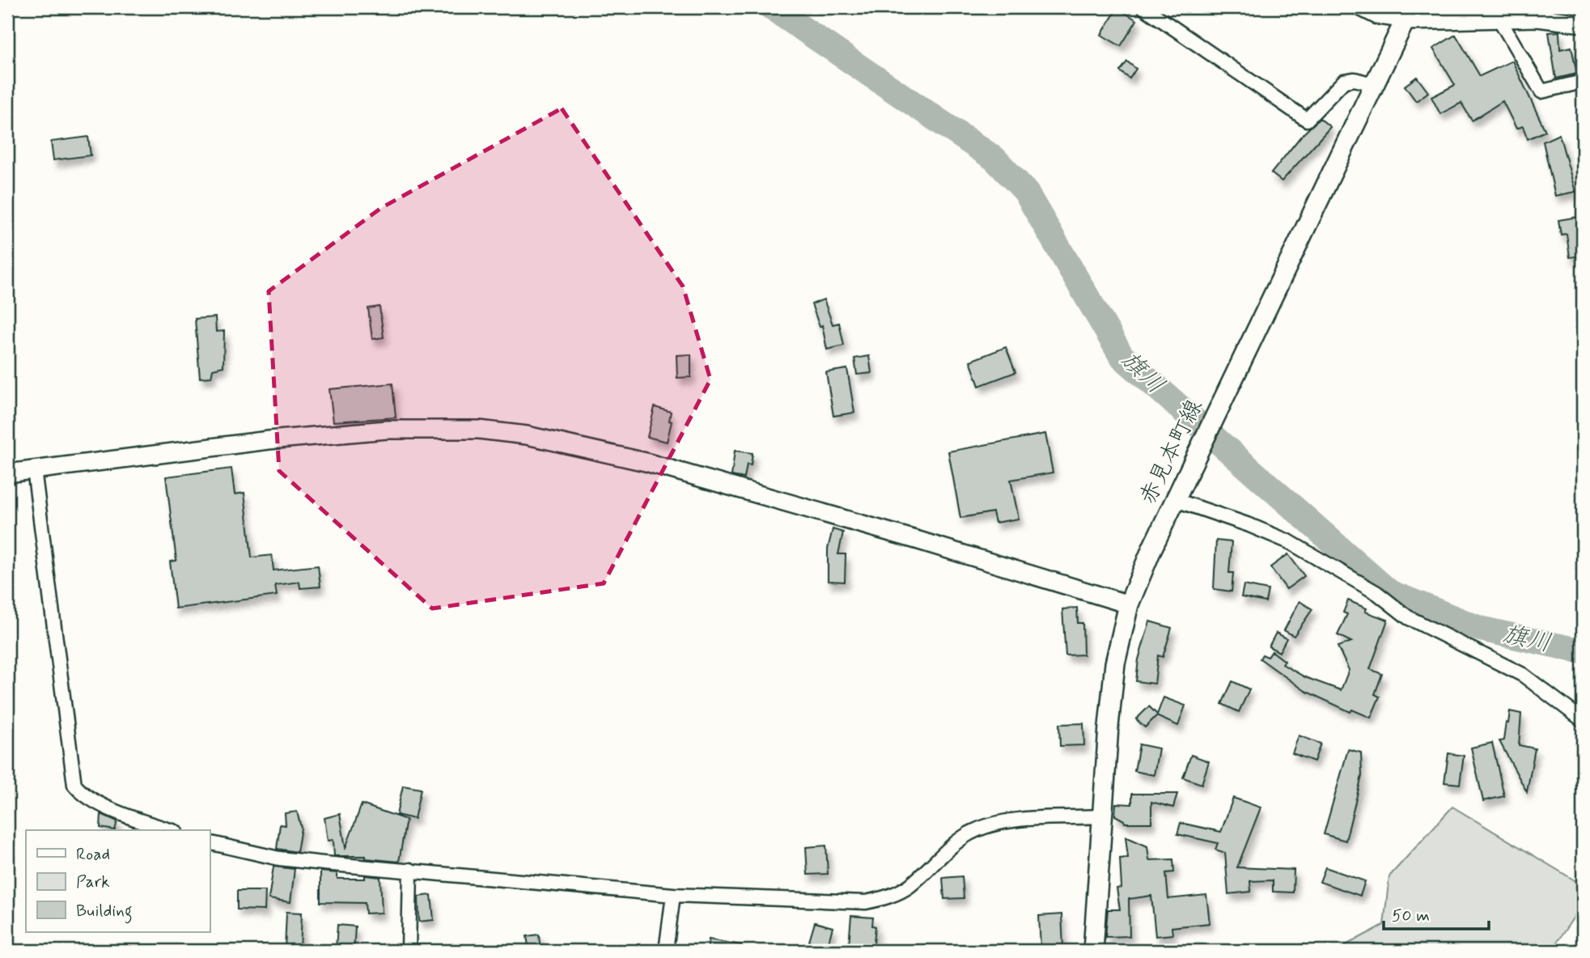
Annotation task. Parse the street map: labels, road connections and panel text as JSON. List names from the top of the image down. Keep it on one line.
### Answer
{"streets":{"main road":["赤見本町線"]},"water":["旗川"],"legend":["Road","Park","Building"],"scale_bar":"50 m"}
